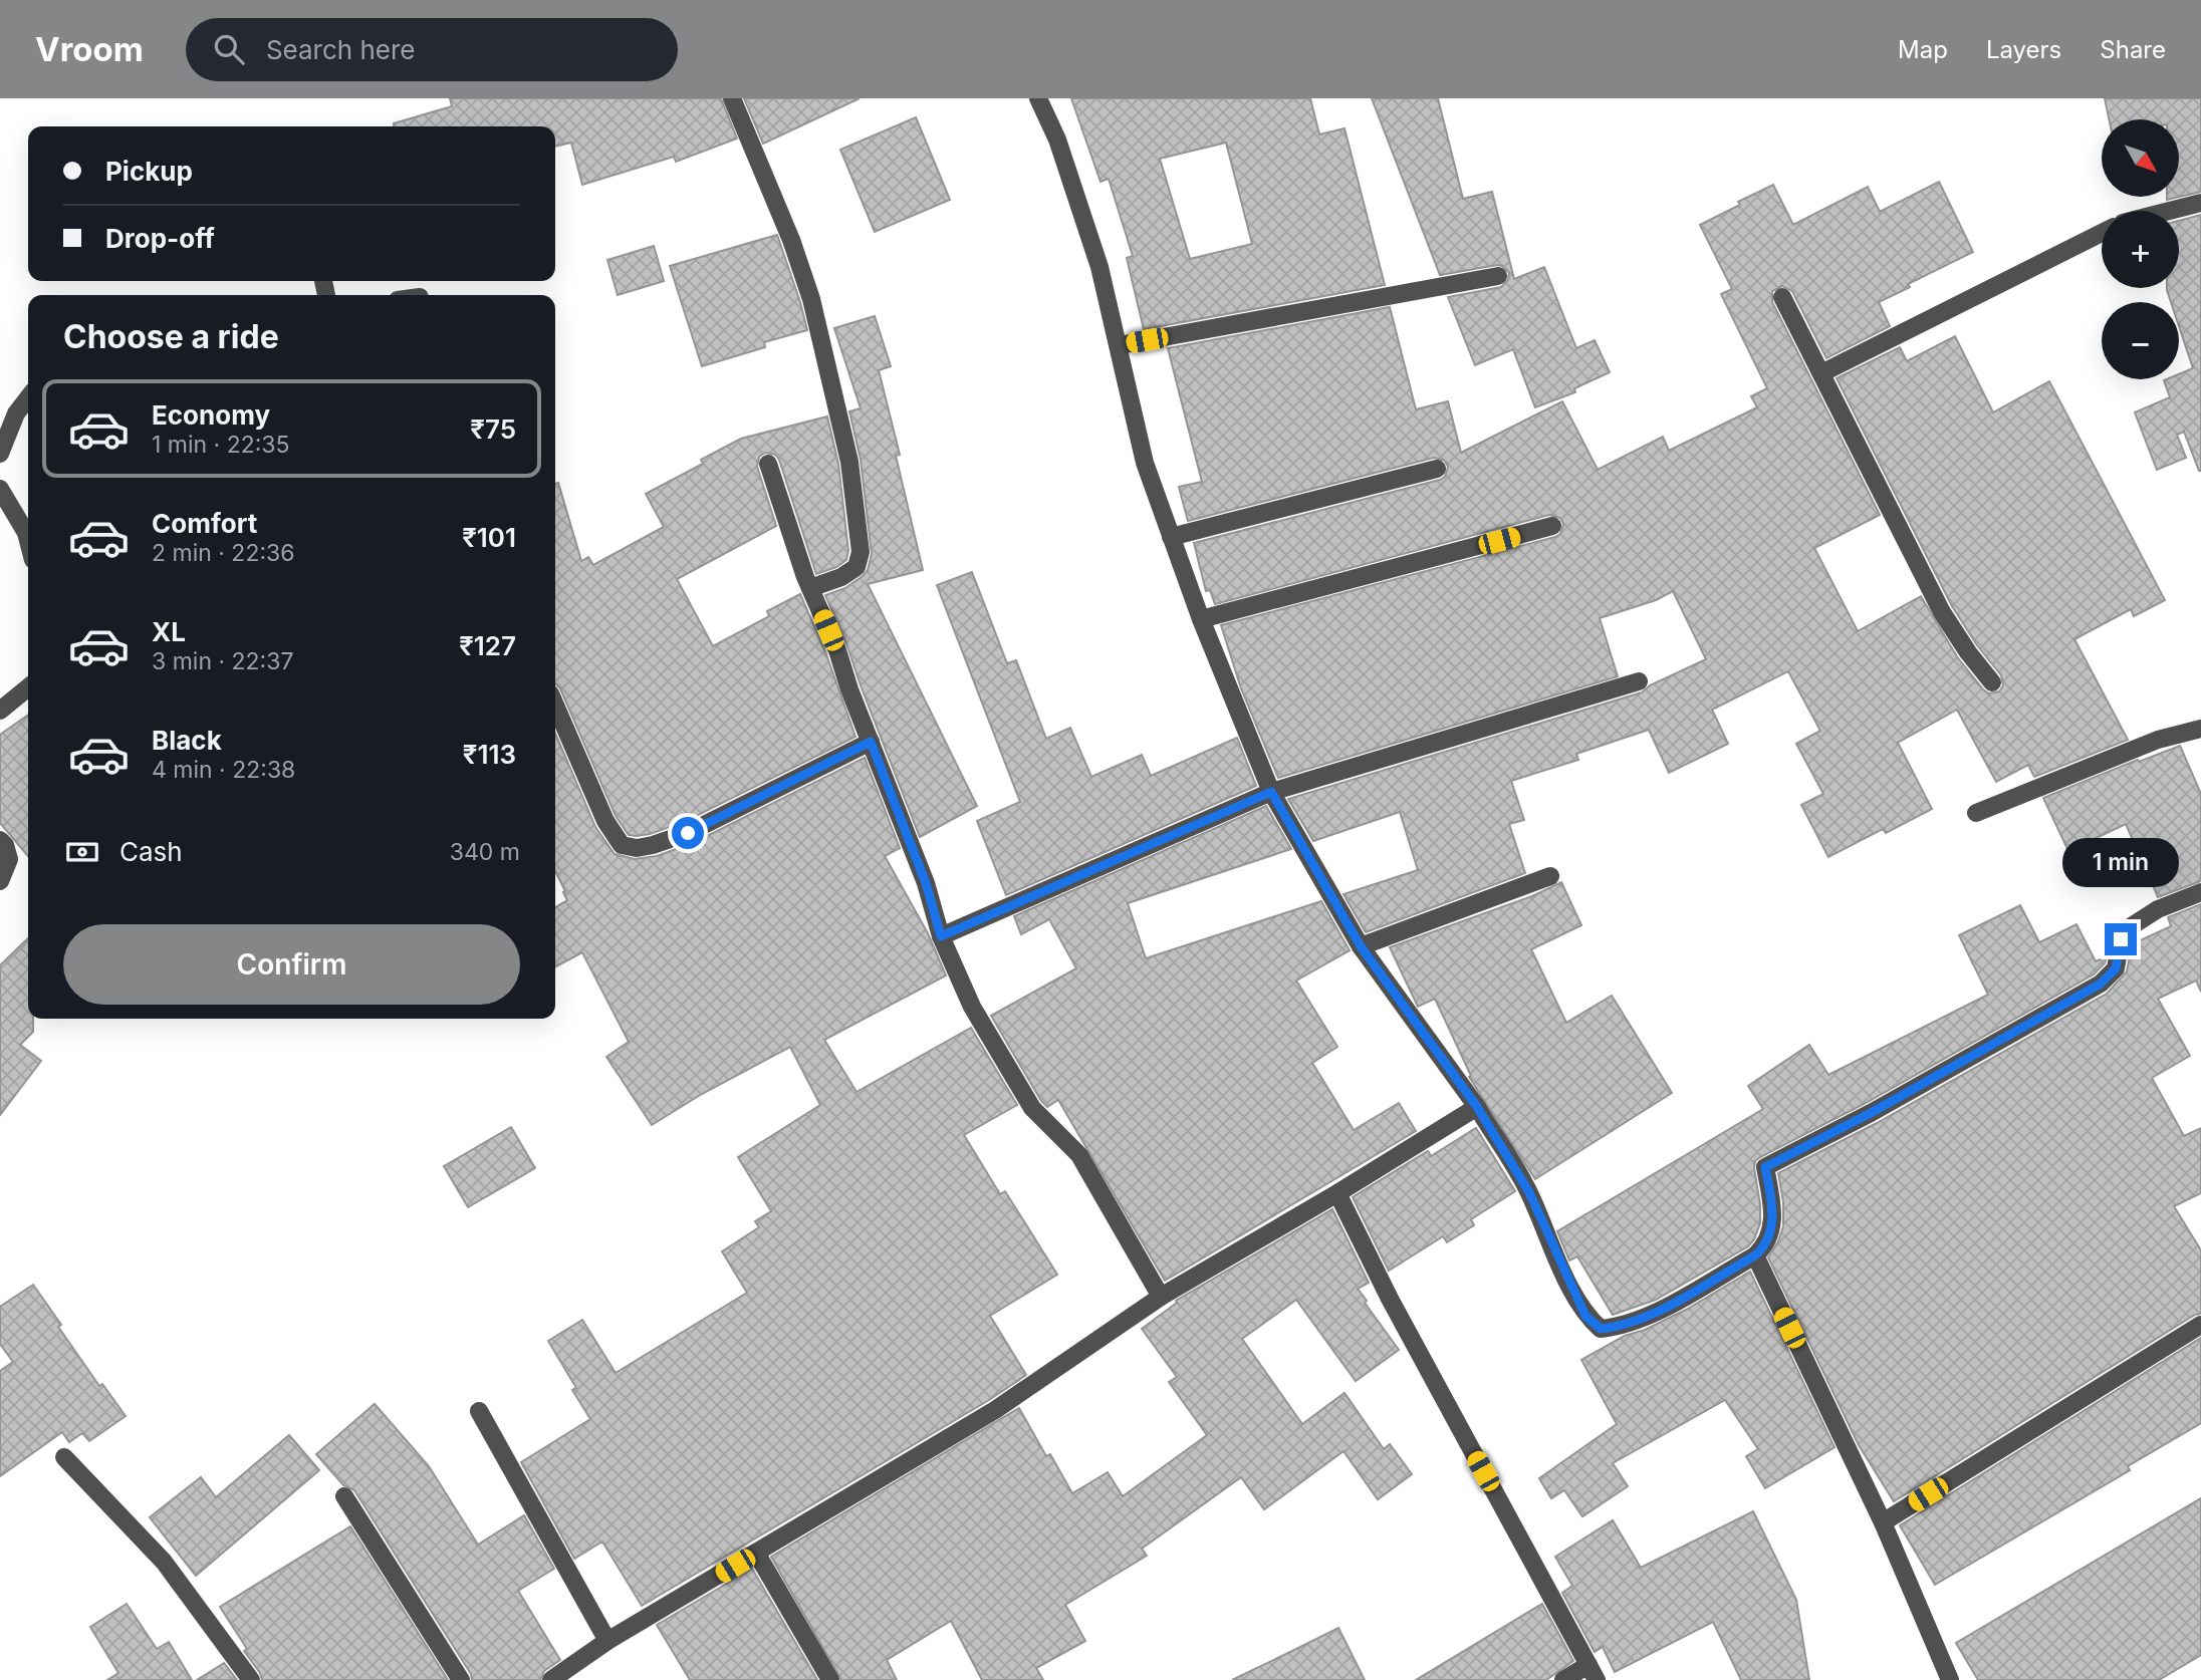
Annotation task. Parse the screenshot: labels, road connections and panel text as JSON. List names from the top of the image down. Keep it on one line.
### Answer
{"north":"bottom right","page":{"header":"Vroom","search":"Search here","nav":["Map","Layers","Share"],"map_buttons":["+","−"],"banner":["Pickup","Drop-off"],"heading":"Choose a ride","list":[{"name":"Economy","note":"1 min · 22:35","value":"₹75"},{"name":"Comfort","note":"2 min · 22:36","value":"₹101"},{"name":"XL","note":"3 min · 22:37","value":"₹127"},{"name":"Black","note":"4 min · 22:38","value":"₹113"}],"pay":["Cash","340 m"],"bubble":"1 min","buttons":"Confirm"}}
